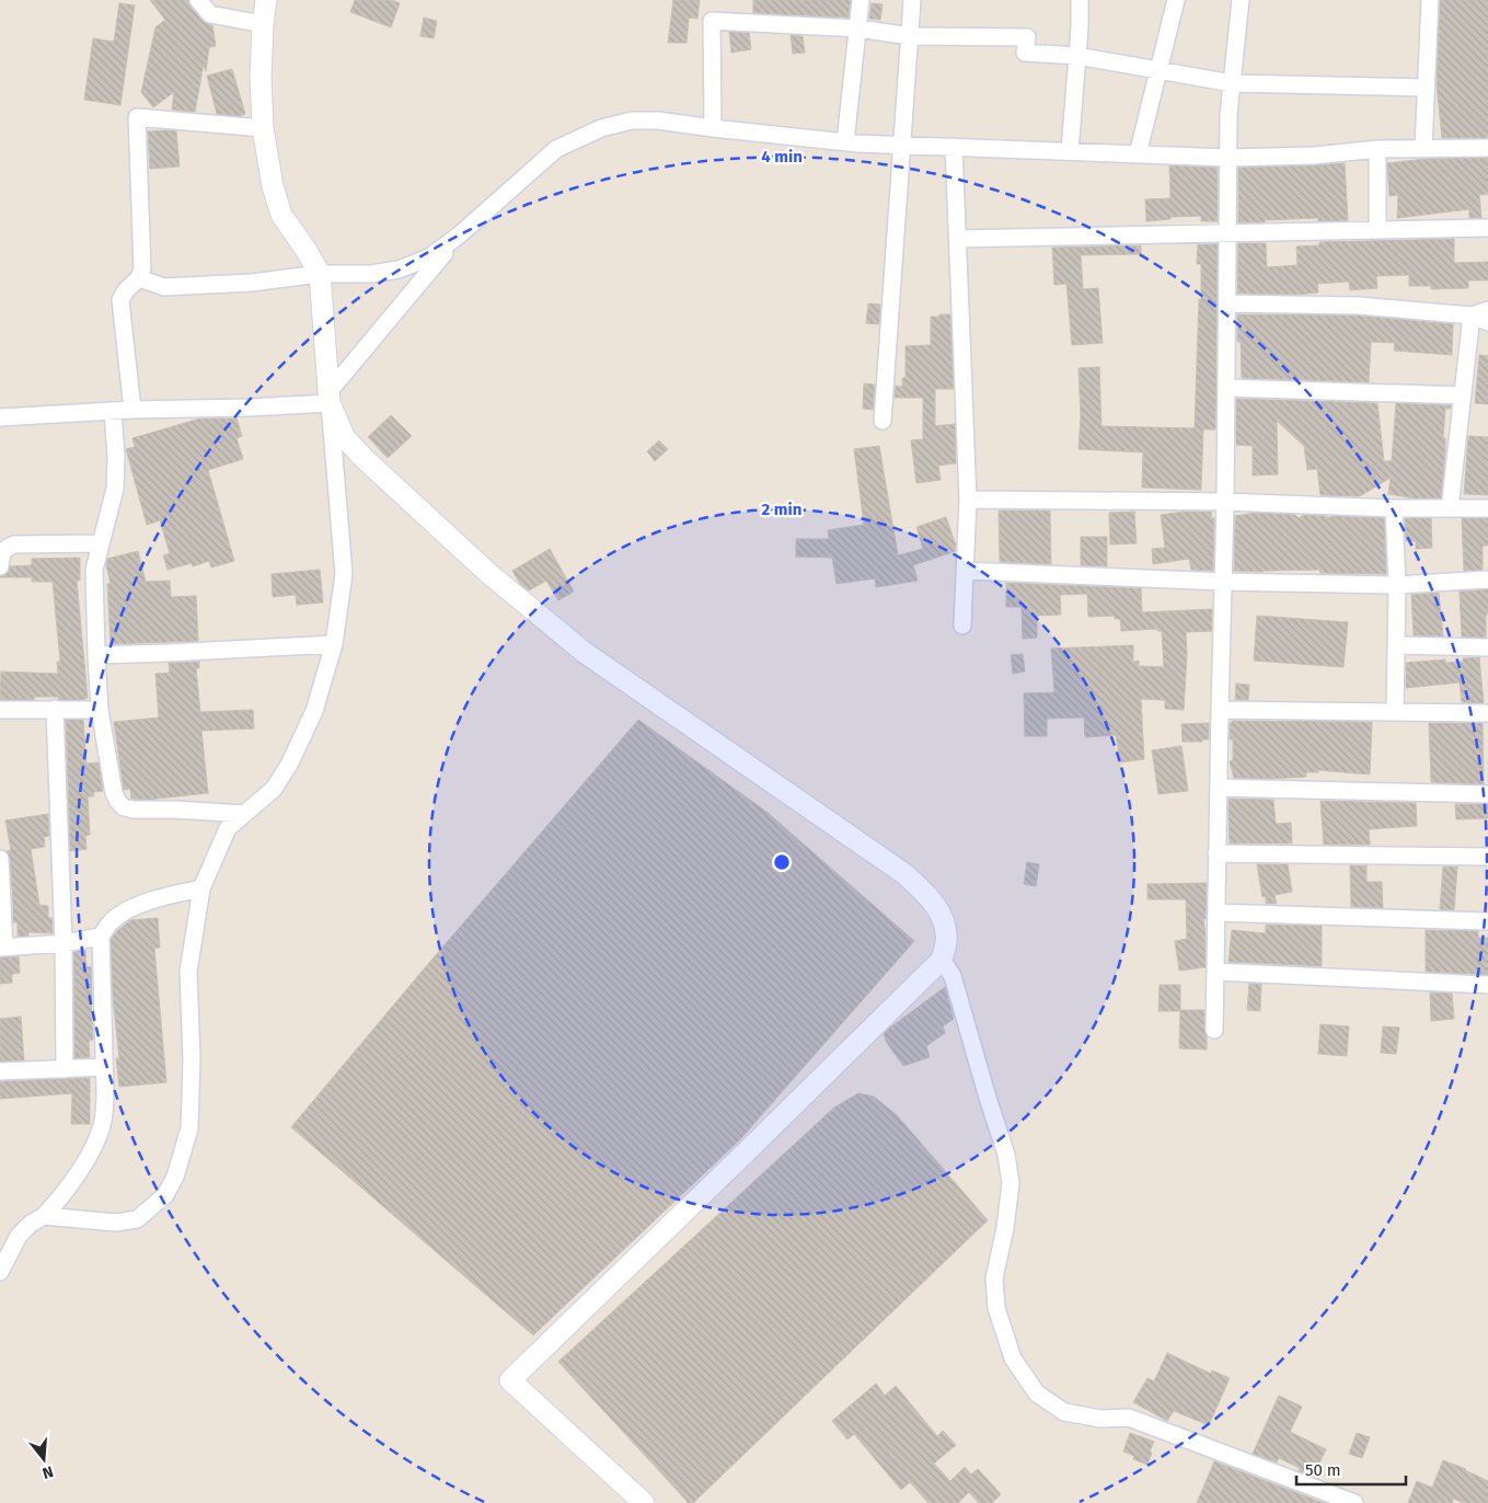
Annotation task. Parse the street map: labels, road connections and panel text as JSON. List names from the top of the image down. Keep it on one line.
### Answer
{"scale_bar":"50 m","north":"bottom","rings":["4 min","2 min"]}
